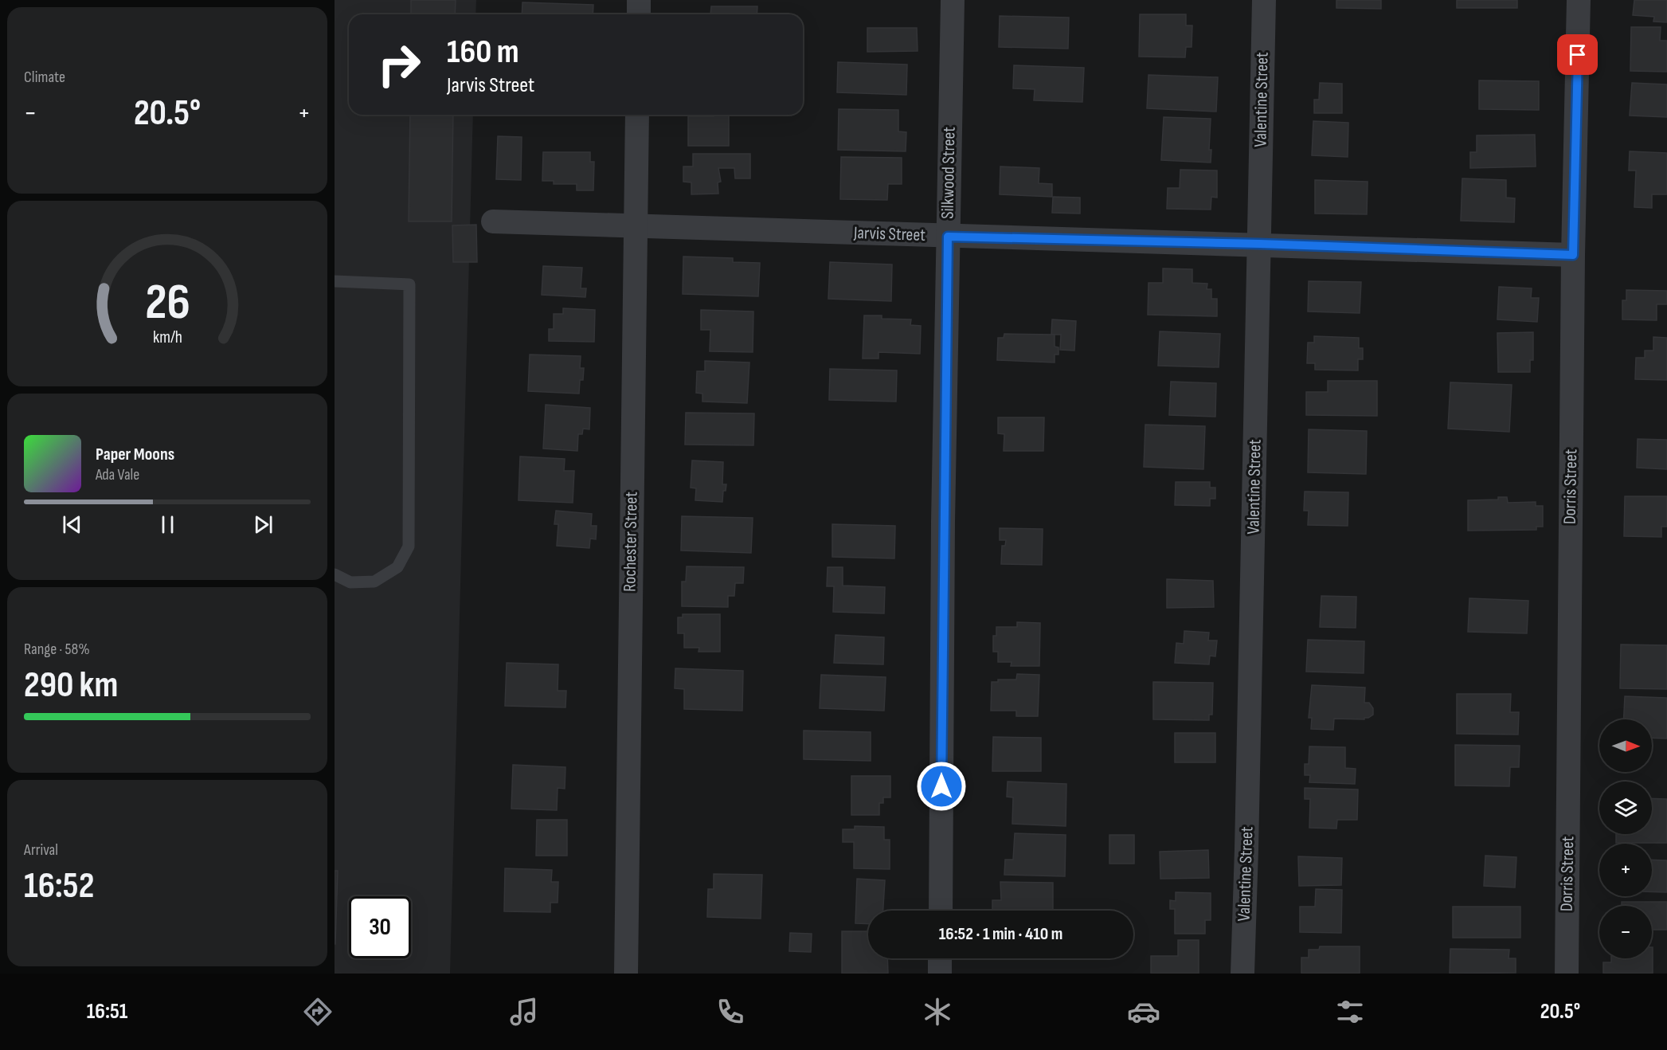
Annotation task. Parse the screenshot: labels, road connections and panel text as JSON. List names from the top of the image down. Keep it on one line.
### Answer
{"streets":{"street":["Valentine Street","Silkwood Street","Jarvis Street","Dorris Street","Rochester Street"]},"crossings":[["Valentine Street","Jarvis Street"],["Silkwood Street","Jarvis Street"],["Jarvis Street","Dorris Street"],["Jarvis Street","Rochester Street"]],"north":"right","page":{"tile":["Climate",["Range · 58%","290 km"],["Arrival","16:52"]],"turn":["160 m","Jarvis Street"],"heat":["−","20.5°","+"],"song":["Paper Moons","Ada Vale"],"map_buttons":["+","−"],"limit":"30","trip":"16:52 · 1 min · 410 m","tabs":["16:51","20.5°"],"gauge":["26","km/h"]}}
